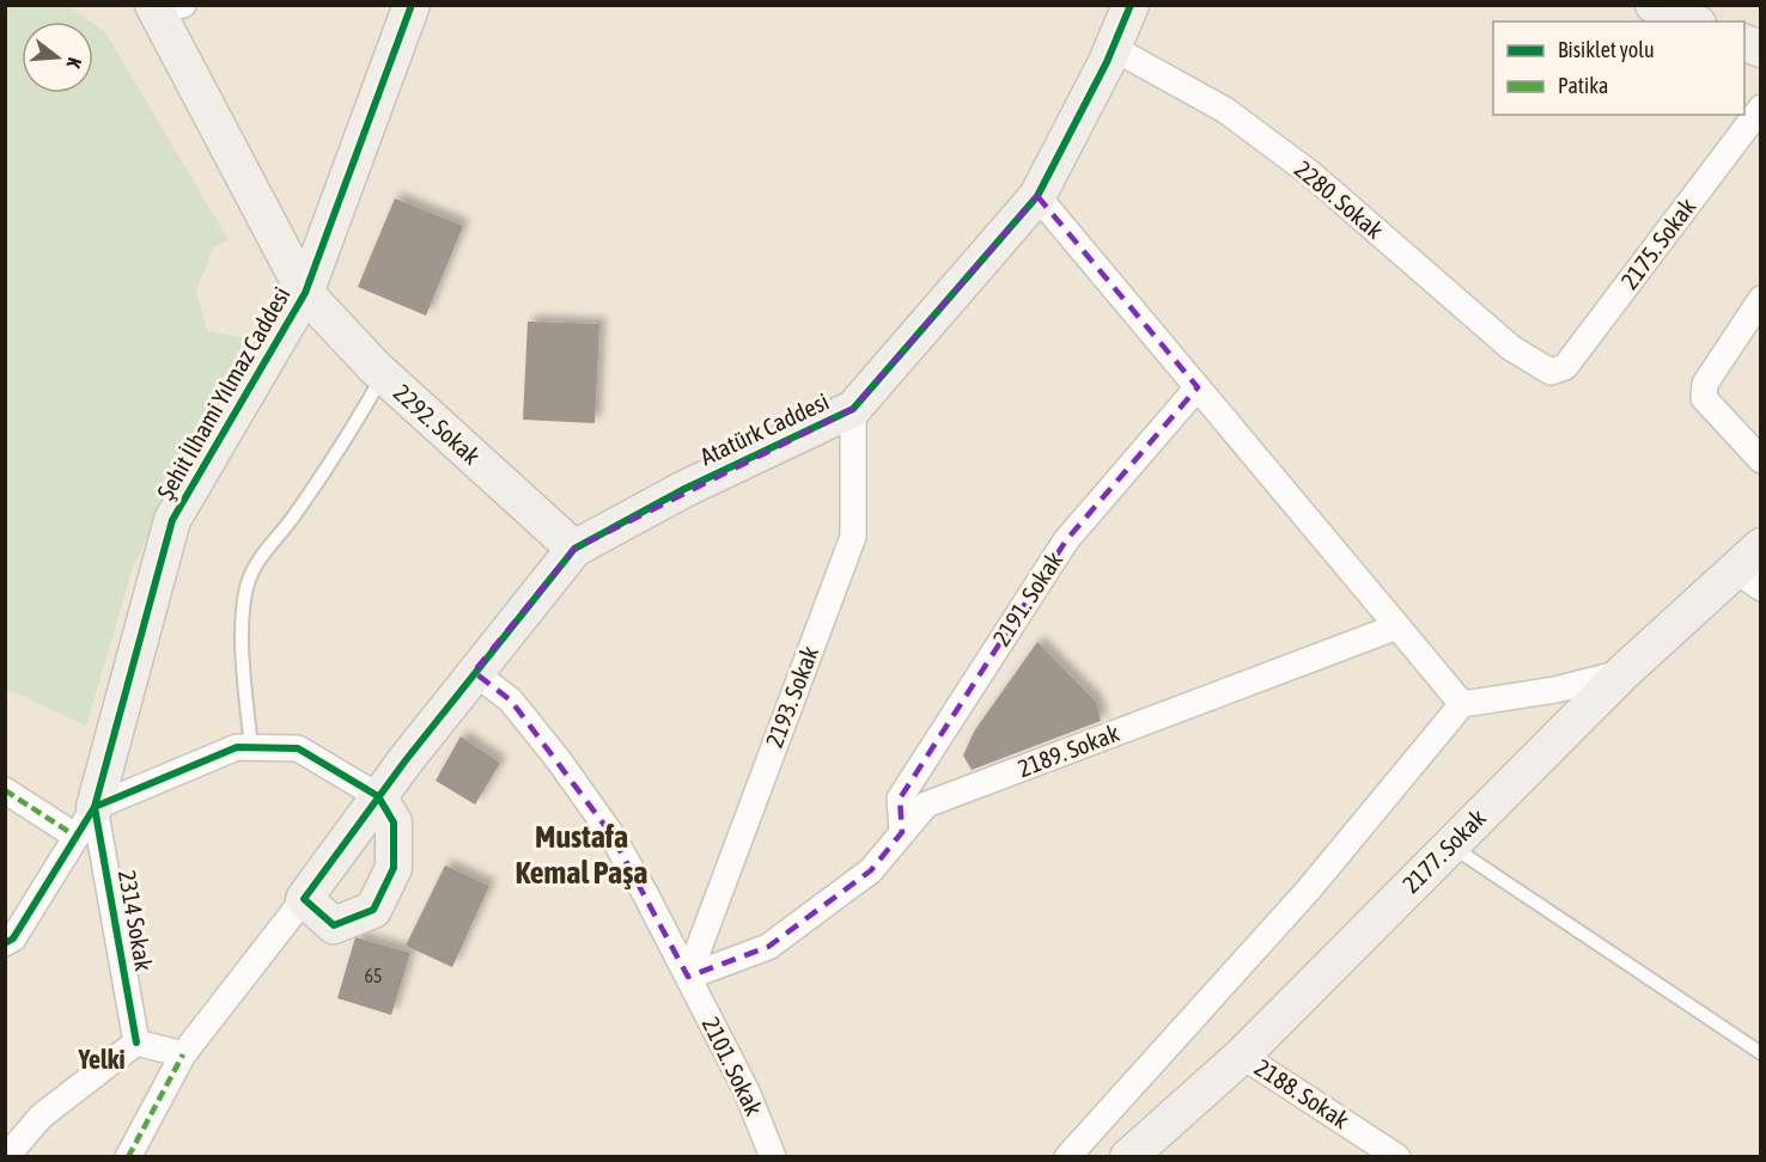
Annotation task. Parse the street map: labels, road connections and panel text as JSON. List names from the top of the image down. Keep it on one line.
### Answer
{"streets":{"street":["2280. Sokak","2175. Sokak","Şehit İlhami Yılmaz Caddesi","2292. Sokak","Atatürk Caddesi","2191. Sokak","2193. Sokak","2189. Sokak","2177. Sokak","2314 Sokak","2101. Sokak","2188. Sokak"]},"crossings":[["2280. Sokak","2175. Sokak"],["2280. Sokak","Atatürk Caddesi"],["Şehit İlhami Yılmaz Caddesi","2292. Sokak"],["Şehit İlhami Yılmaz Caddesi","2314 Sokak"],["2292. Sokak","Atatürk Caddesi"],["Atatürk Caddesi","2193. Sokak"],["Atatürk Caddesi","2101. Sokak"],["2191. Sokak","2189. Sokak"],["2193. Sokak","2189. Sokak"],["2193. Sokak","2101. Sokak"],["2189. Sokak","2101. Sokak"],["2177. Sokak","2188. Sokak"]],"districts":["Mustafa Kemal Paşa","Yelki"],"house_numbers":["65"],"legend":["Bisiklet yolu","Patika"],"north":"right"}
